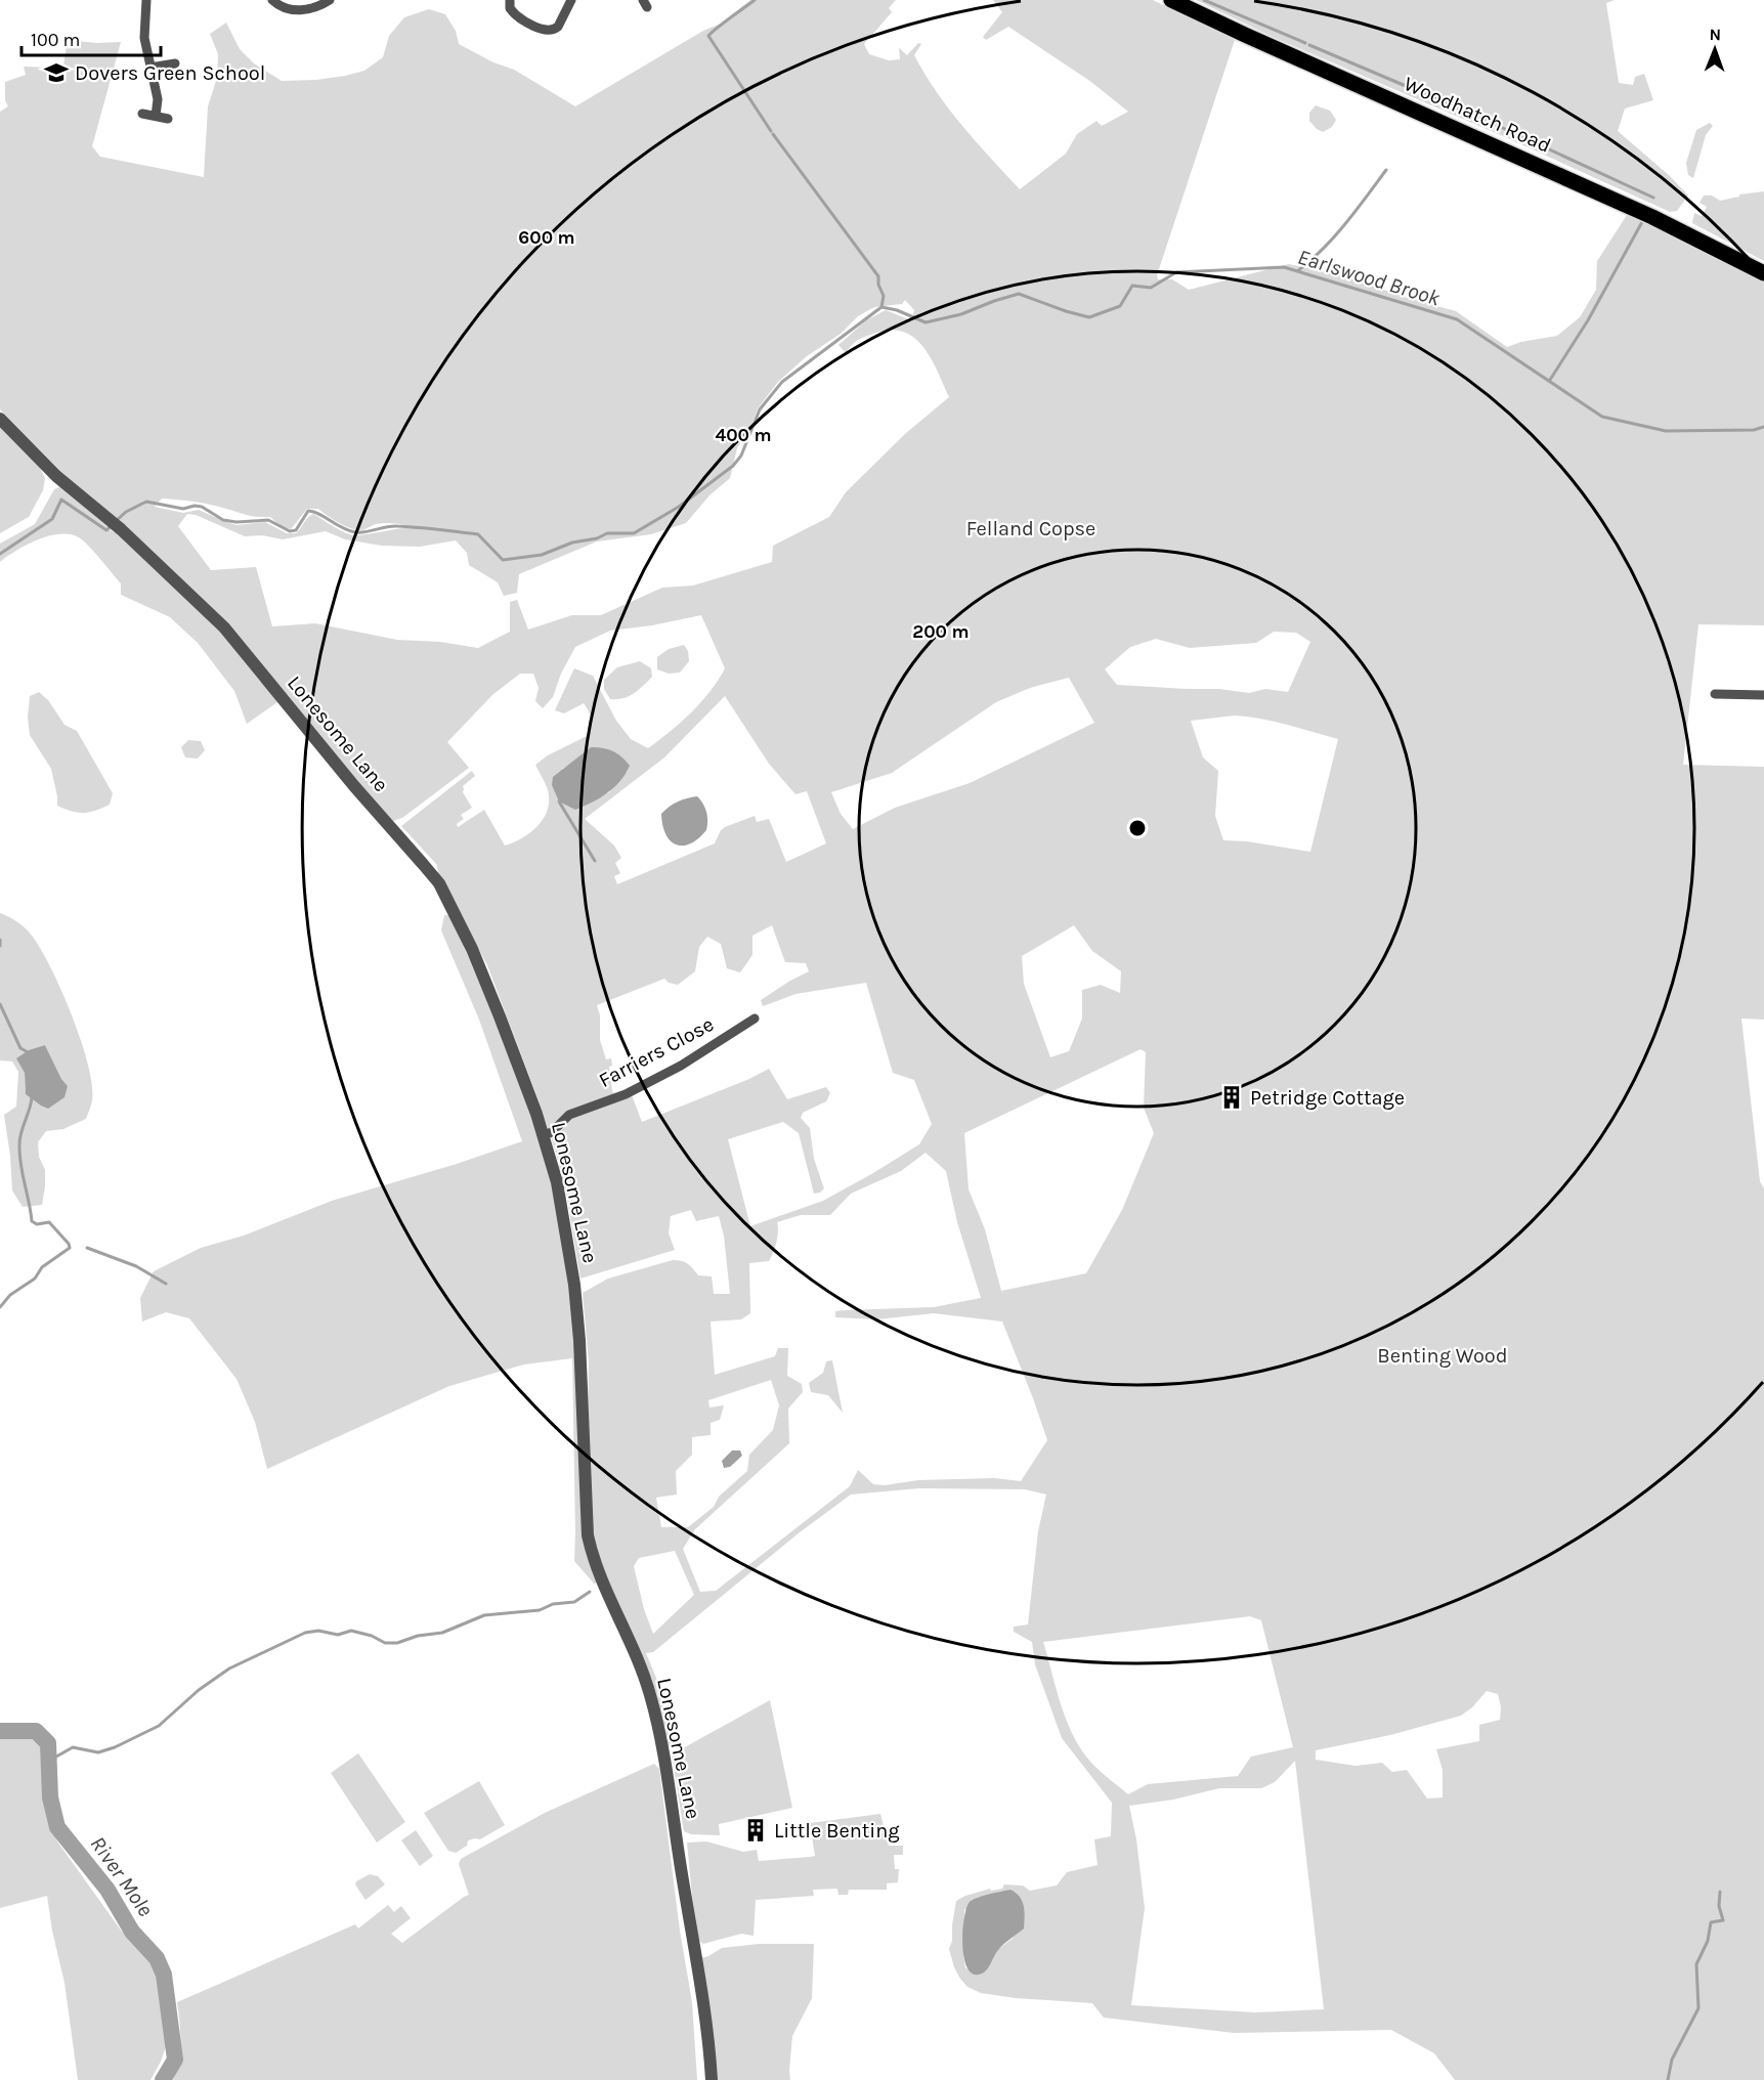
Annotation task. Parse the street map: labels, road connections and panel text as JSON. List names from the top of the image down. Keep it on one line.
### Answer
{"streets":{"main road":["Woodhatch Road"],"street":["Lonesome Lane","Farriers Close"]},"crossings":[["Lonesome Lane","Farriers Close"]],"water":["Earlswood Brook","River Mole"],"parks":["Felland Copse","Benting Wood"],"places":{"school or university":["Dovers Green School"],"building":["Petridge Cottage","Little Benting"]},"scale_bar":"100 m","north":"top","rings":["600 m","400 m","200 m"]}
